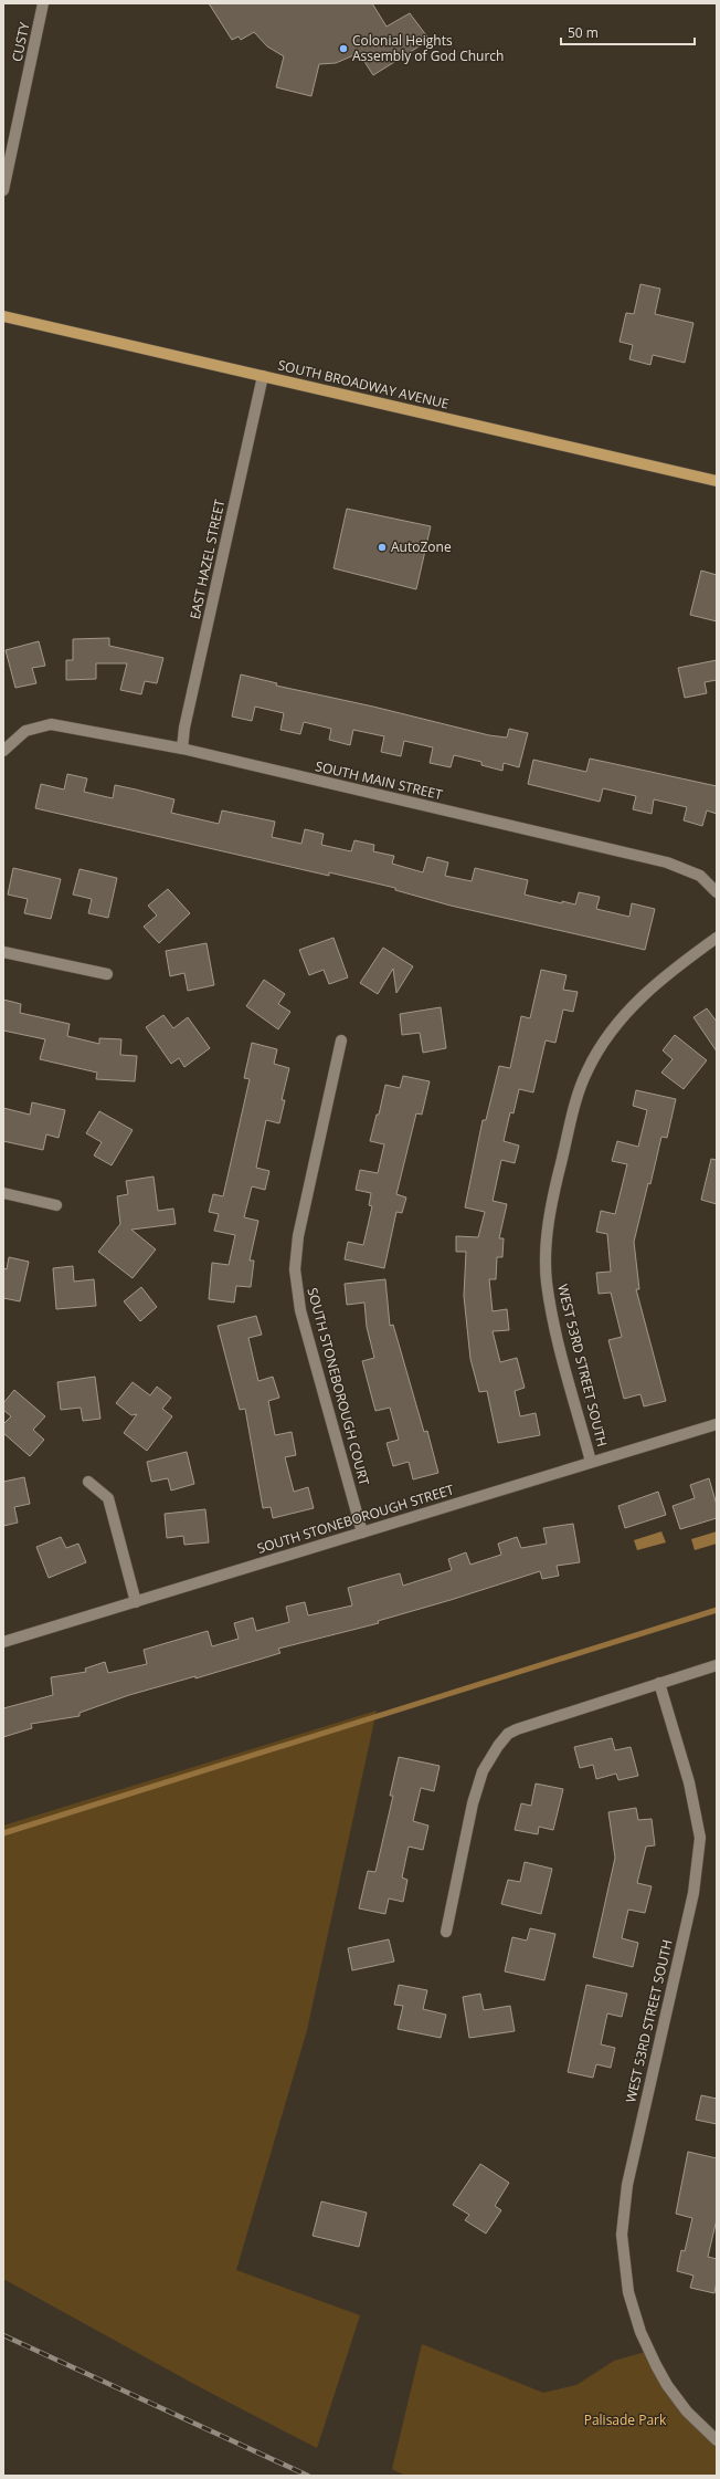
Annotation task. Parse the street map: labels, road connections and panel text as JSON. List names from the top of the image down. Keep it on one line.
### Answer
{"streets":{"main road":["SOUTH BROADWAY AVENUE"],"street":["CUSTY","EAST HAZEL STREET","SOUTH MAIN STREET","WEST 53RD STREET SOUTH","SOUTH STONEBOROUGH COURT","SOUTH STONEBOROUGH STREET"]},"crossings":[["SOUTH BROADWAY AVENUE","EAST HAZEL STREET"],["EAST HAZEL STREET","SOUTH MAIN STREET"],["WEST 53RD STREET SOUTH","SOUTH STONEBOROUGH STREET"],["SOUTH STONEBOROUGH COURT","SOUTH STONEBOROUGH STREET"]],"parks":["Palisade Park"],"places":["Colonial Heights Assembly of God Church","AutoZone"],"scale_bar":"50 m"}
